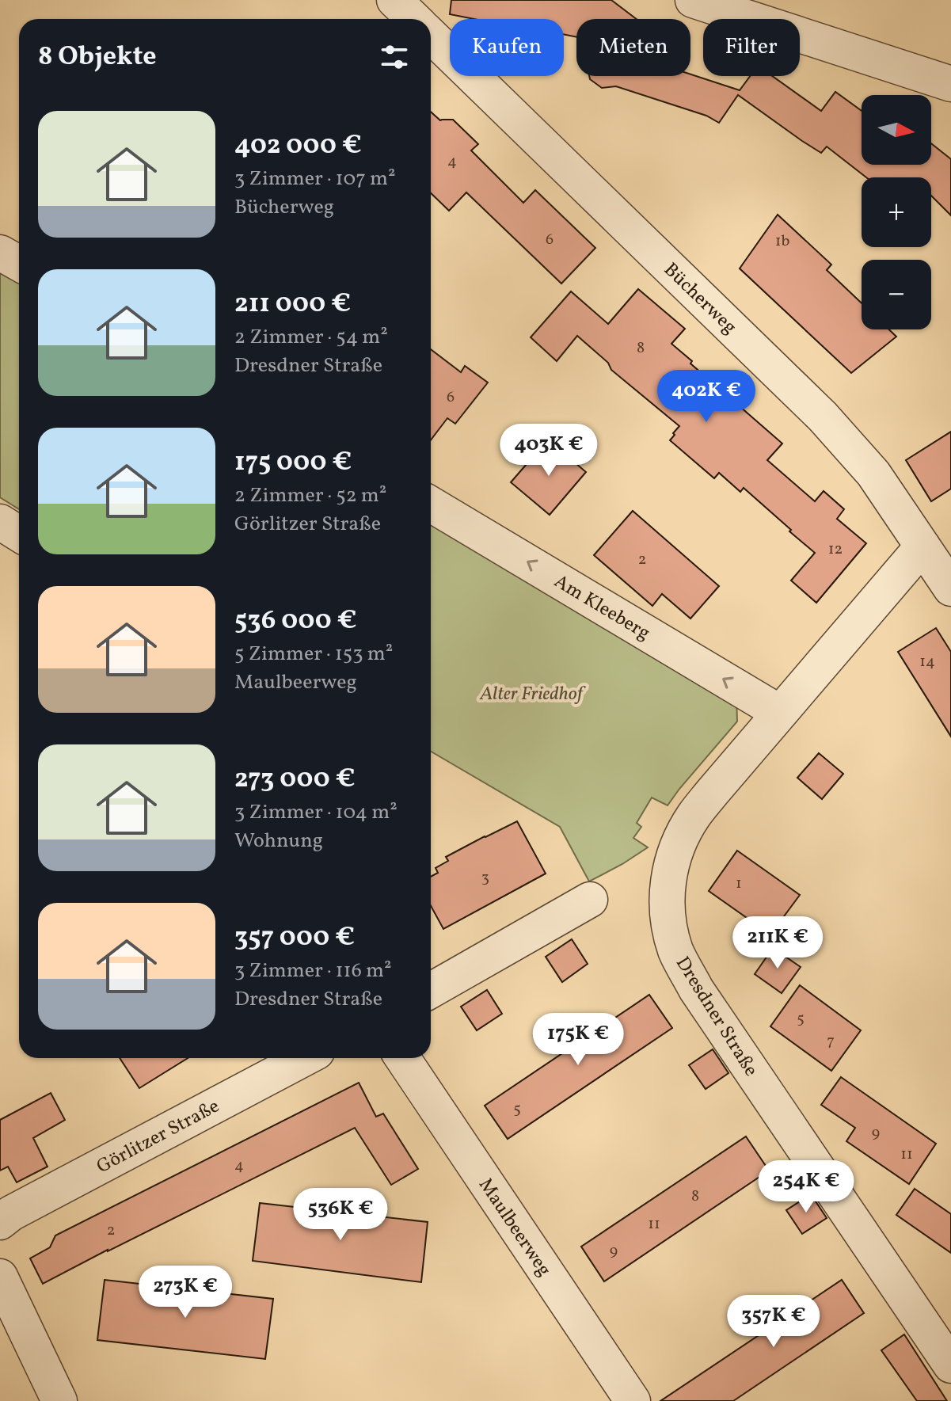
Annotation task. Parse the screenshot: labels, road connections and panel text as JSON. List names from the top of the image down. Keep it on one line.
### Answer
{"streets":{"street":["Bücherweg","Am Kleeberg","Dresdner Straße","Görlitzer Straße","Maulbeerweg"]},"crossings":[["Bücherweg","Dresdner Straße"],["Am Kleeberg","Dresdner Straße"]],"one_way":["Am Kleeberg"],"parks":["Alter Friedhof"],"house_numbers":["4","6","1b","8","6","12","2","14","3","1","5","7","5","9","11","4","8","11","2","9"],"north":"right","page":{"chip":["Kaufen","Mieten","Filter"],"heading":"8 Objekte","map_buttons":["+","−"],"list":[{"name":"402 000 €","note":"3 Zimmer · 107 m² · Bücherweg"},{"name":"211 000 €","note":"2 Zimmer · 54 m² · Dresdner Straße"},{"name":"175 000 €","note":"2 Zimmer · 52 m² · Görlitzer Straße"},{"name":"536 000 €","note":"5 Zimmer · 153 m² · Maulbeerweg"},{"name":"273 000 €","note":"3 Zimmer · 104 m² · Wohnung"},{"name":"357 000 €","note":"3 Zimmer · 116 m² · Dresdner Straße"}],"price":["402K €","403K €","211K €","175K €","254K €","536K €","273K €","357K €"]}}
